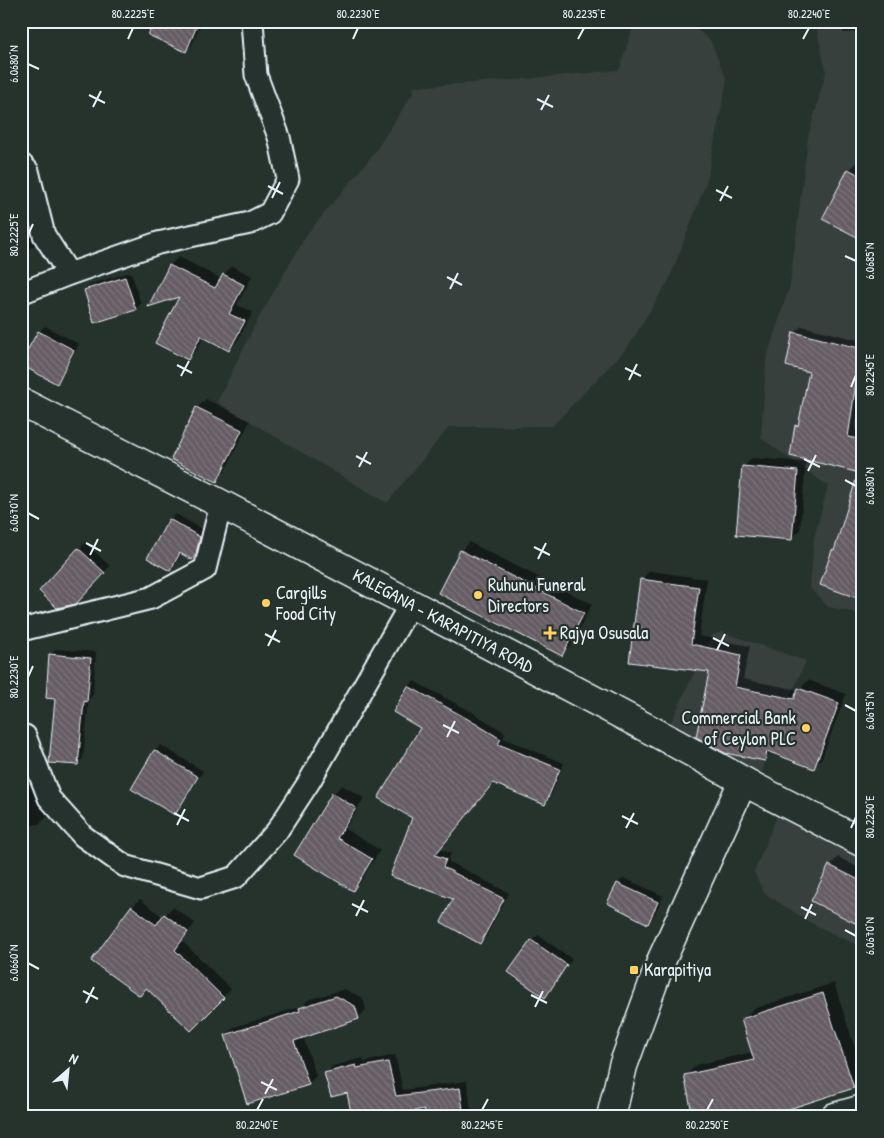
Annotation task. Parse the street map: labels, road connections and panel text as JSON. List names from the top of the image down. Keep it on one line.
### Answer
{"streets":{"main road":["KALEGANA - KARAPITIYA ROAD"]},"places":{"other":["Ruhunu Funeral Directors","Cargills Food City","Commercial Bank of Ceylon PLC"],"health":["Rajya Osusala"],"transit":["Karapitiya"]},"north":"top right","coordinates":["80.2225°E","80.2230°E","80.2235°E","80.2240°E","6.0680°N","6.0685°N","80.2245°E","6.0670°N","6.0675°N","80.2250°E","6.0660°N"]}
